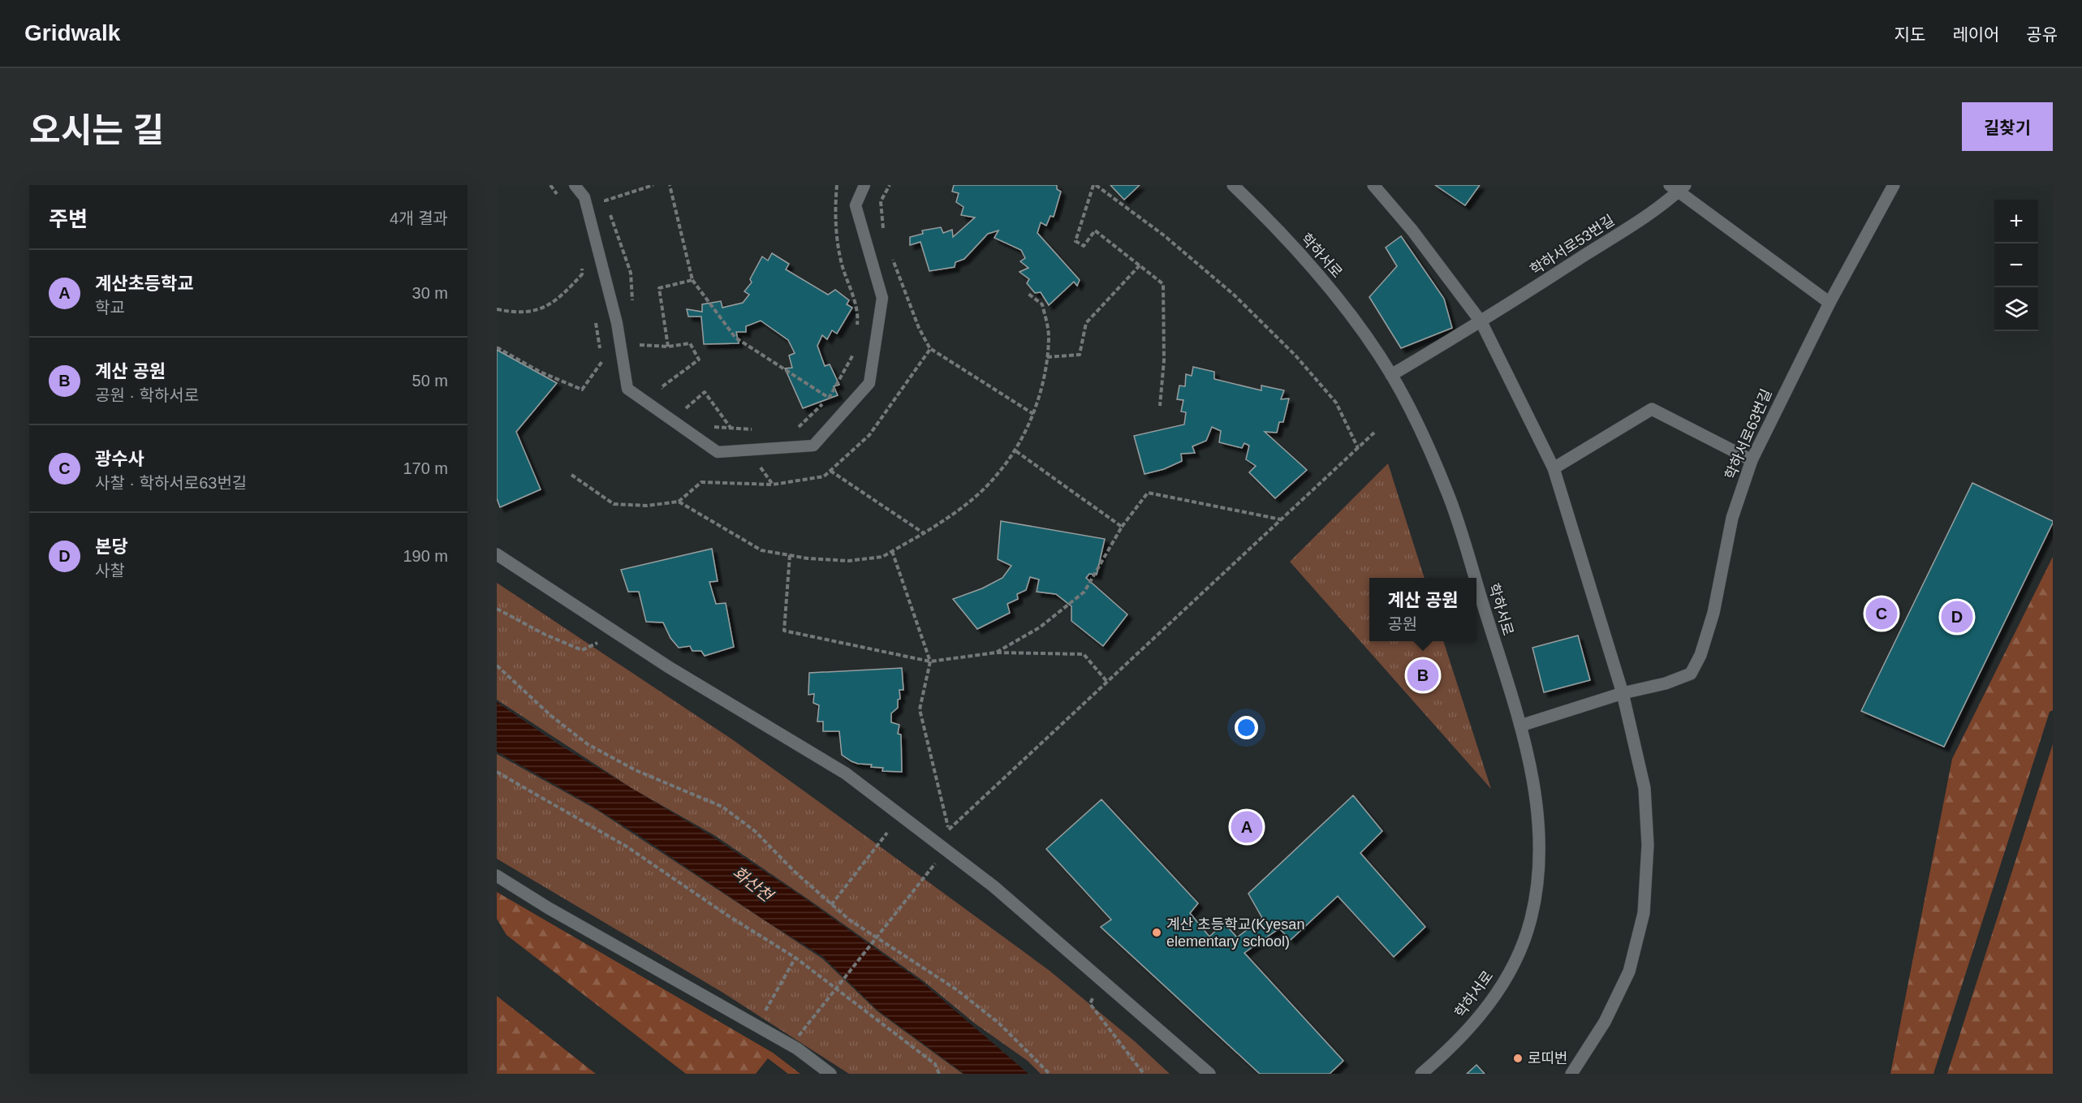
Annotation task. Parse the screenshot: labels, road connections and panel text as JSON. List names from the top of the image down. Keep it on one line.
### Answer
{"streets":{"street":["학하서로53번길","학하서로","학하서로63번길"]},"crossings":[["학하서로53번길","학하서로"],["학하서로53번길","학하서로63번길"],["학하서로","학하서로63번길"]],"water":["화산천"],"places":["계산 초등학교(Kyesan elementary school)","로띠번"],"page":{"header":"Gridwalk","nav":["지도","레이어","공유"],"title":"오시는 길","buttons":"길찾기","heading":["주변","4개 결과"],"map_buttons":["+","−"],"list":[{"mark":"A","name":"계산초등학교","note":"학교","value":"30 m"},{"mark":"B","name":"계산 공원","note":"공원 · 학하서로","value":"50 m"},{"mark":"C","name":"광수사","note":"사찰 · 학하서로63번길","value":"170 m"},{"mark":"D","name":"본당","note":"사찰","value":"190 m"}],"popup":["계산 공원","공원"],"pins":["C","D","B","A"]}}
